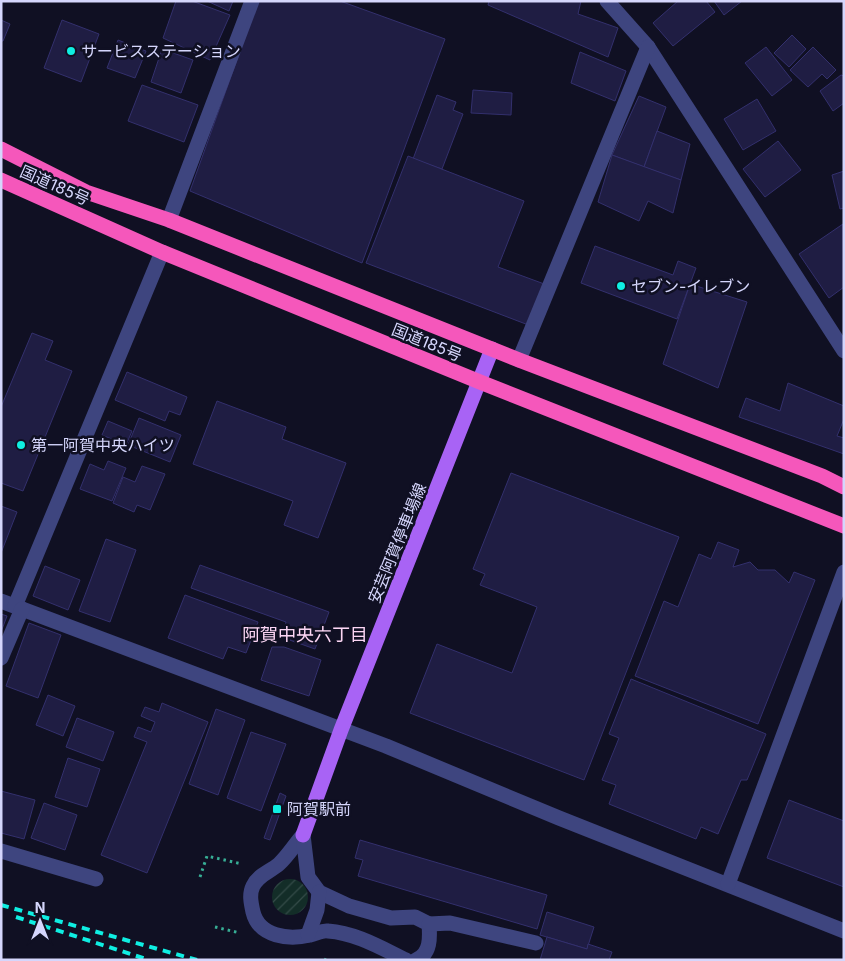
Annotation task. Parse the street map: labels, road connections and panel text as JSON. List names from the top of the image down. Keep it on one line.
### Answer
{"streets":{"highway":["国道185号"],"main road":["安芸阿賀停車場線"]},"crossings":[["国道185号","安芸阿賀停車場線"]],"districts":["阿賀中央六丁目"],"places":{"other":["サービスステーション","セブン-イレブン","第一阿賀中央ハイツ"],"transit":["阿賀駅前"]},"north":"top"}
